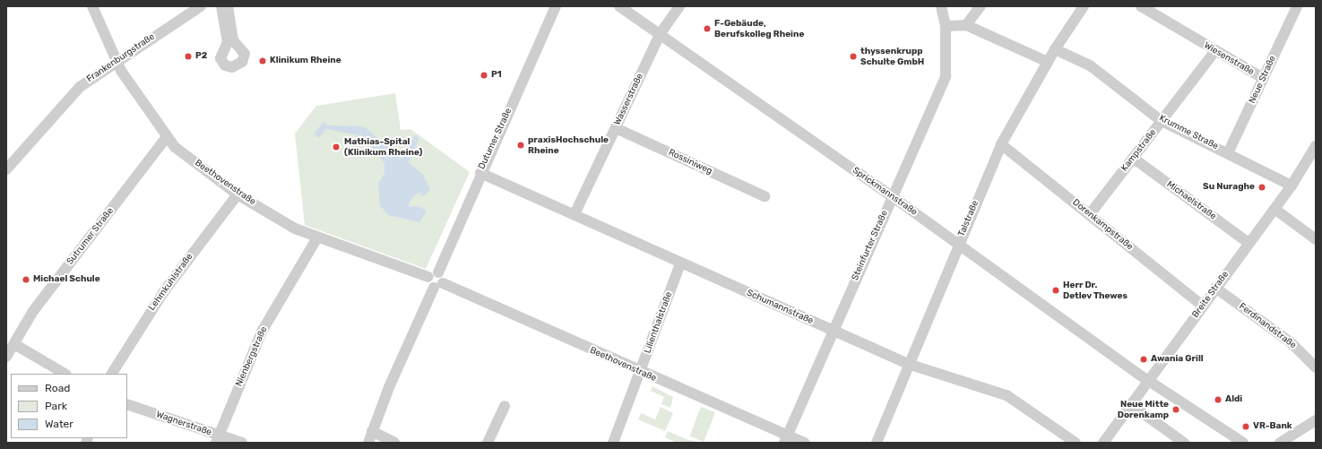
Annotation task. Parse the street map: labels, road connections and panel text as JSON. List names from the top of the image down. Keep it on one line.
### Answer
{"streets":{"street":["Frankenburgstraße","Wiesenstraße","Neue Straße","Wasserstraße","Krumme Straße","Dutumer Straße","Kampstraße","Rossiniweg","Beethovenstraße","Sprickmannstraße","Michaelstraße","Talstraße","Dorenkampstraße","Sutrumer Straße","Steinfurter Straße","Lehmkuhlstraße","Breite Straße","Schumannstraße","Lilienthalstraße","Ferdinandstraße","Nienbergstraße","Wagnerstraße"]},"crossings":[["Frankenburgstraße","Beethovenstraße"],["Wiesenstraße","Neue Straße"],["Wiesenstraße","Kampstraße"],["Neue Straße","Krumme Straße"],["Wasserstraße","Rossiniweg"],["Wasserstraße","Sprickmannstraße"],["Wasserstraße","Schumannstraße"],["Krumme Straße","Kampstraße"],["Krumme Straße","Talstraße"],["Krumme Straße","Breite Straße"],["Dutumer Straße","Beethovenstraße"],["Dutumer Straße","Schumannstraße"],["Kampstraße","Michaelstraße"],["Kampstraße","Dorenkampstraße"],["Beethovenstraße","Sutrumer Straße"],["Beethovenstraße","Steinfurter Straße"],["Beethovenstraße","Lehmkuhlstraße"],["Beethovenstraße","Lilienthalstraße"],["Beethovenstraße","Nienbergstraße"],["Sprickmannstraße","Talstraße"],["Sprickmannstraße","Steinfurter Straße"],["Sprickmannstraße","Breite Straße"],["Michaelstraße","Breite Straße"],["Talstraße","Dorenkampstraße"],["Talstraße","Schumannstraße"],["Dorenkampstraße","Breite Straße"],["Steinfurter Straße","Schumannstraße"],["Breite Straße","Ferdinandstraße"],["Schumannstraße","Lilienthalstraße"],["Nienbergstraße","Wagnerstraße"]],"places":["F-Gebäude, Berufskolleg Rheine","P2","thyssenkrupp Schulte GmbH","Klinikum Rheine","P1","praxisHochschule Rheine","Mathias-Spital (Klinikum Rheine)","Su Nuraghe","Michael Schule","Herr Dr. Detlev Thewes","Awania Grill","Aldi","Neue Mitte Dorenkamp","VR-Bank"],"legend":["Road","Park","Water"]}
